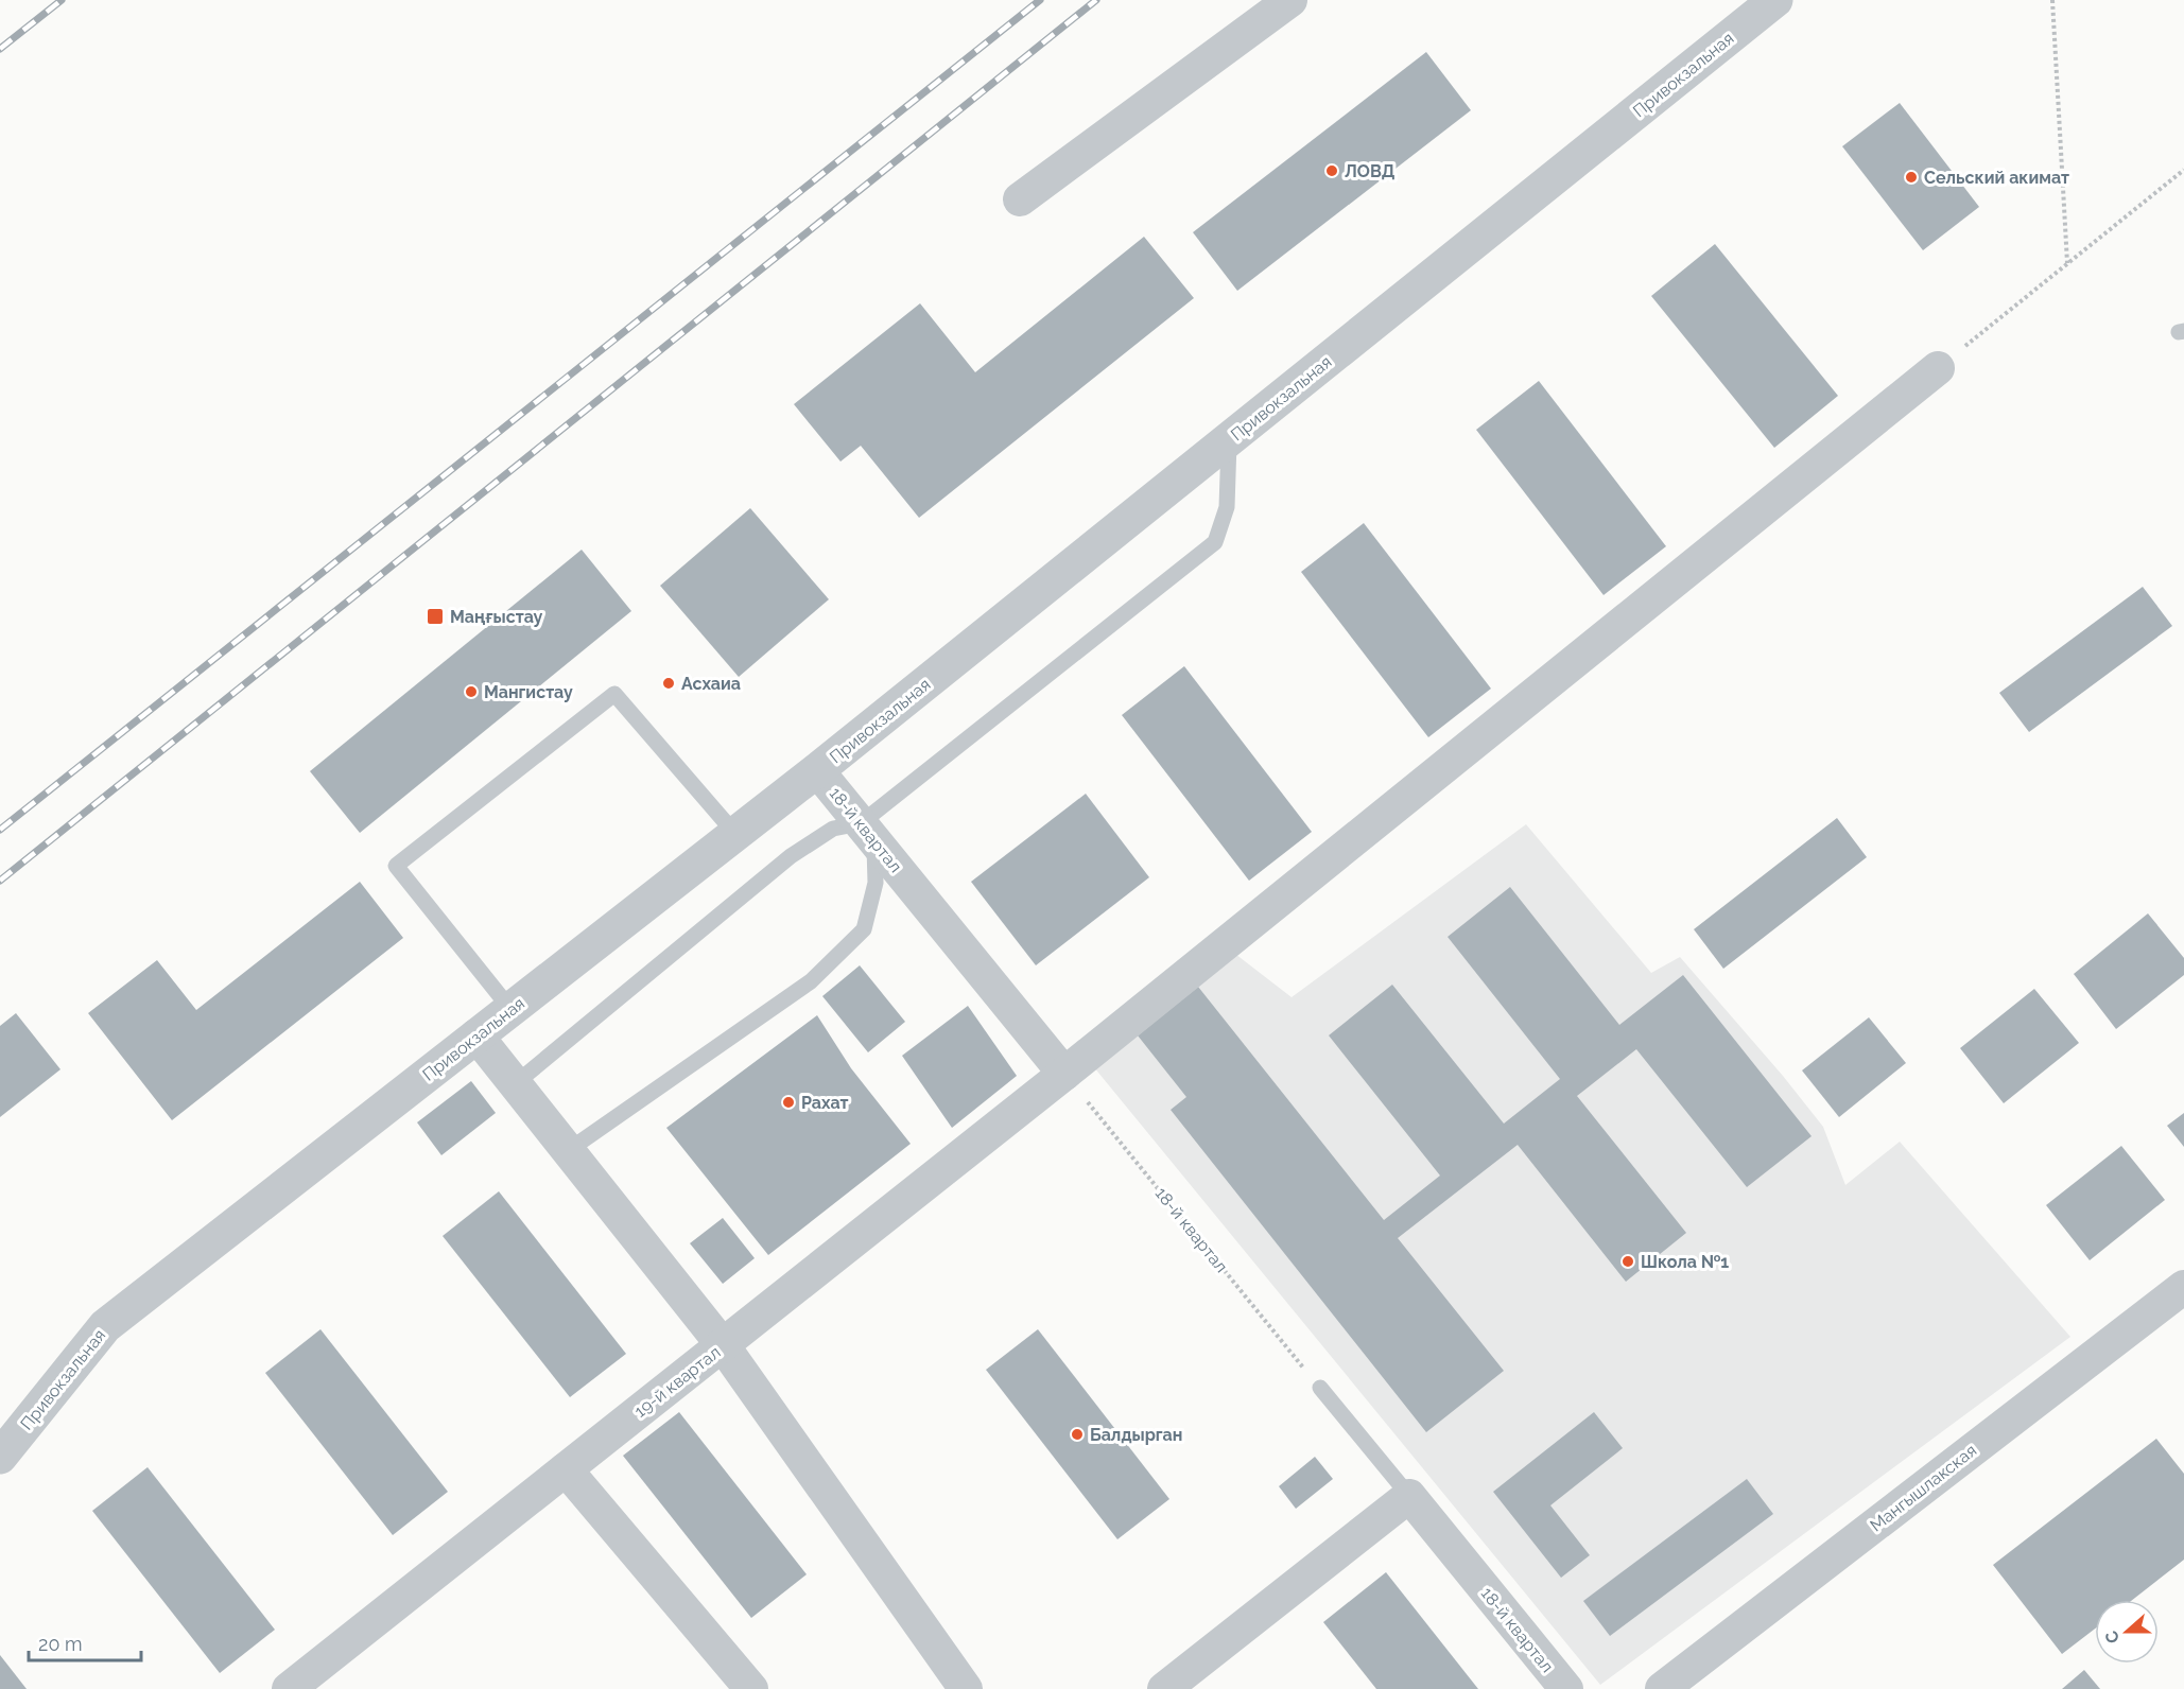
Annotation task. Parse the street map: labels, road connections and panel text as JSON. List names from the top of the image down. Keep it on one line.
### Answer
{"streets":{"street":["Привокзальная","18-й квартал","19-й квартал","Мангышлакская"]},"crossings":[["Привокзальная","18-й квартал"],["18-й квартал","19-й квартал"]],"places":{"other":["ЛОВД","Сельский акимат","Асхаиа","Мангистау","Рахат","Школа №1","Балдырган"],"transit":["Маңғыстау"]},"scale_bar":"20 m","north":"left"}
